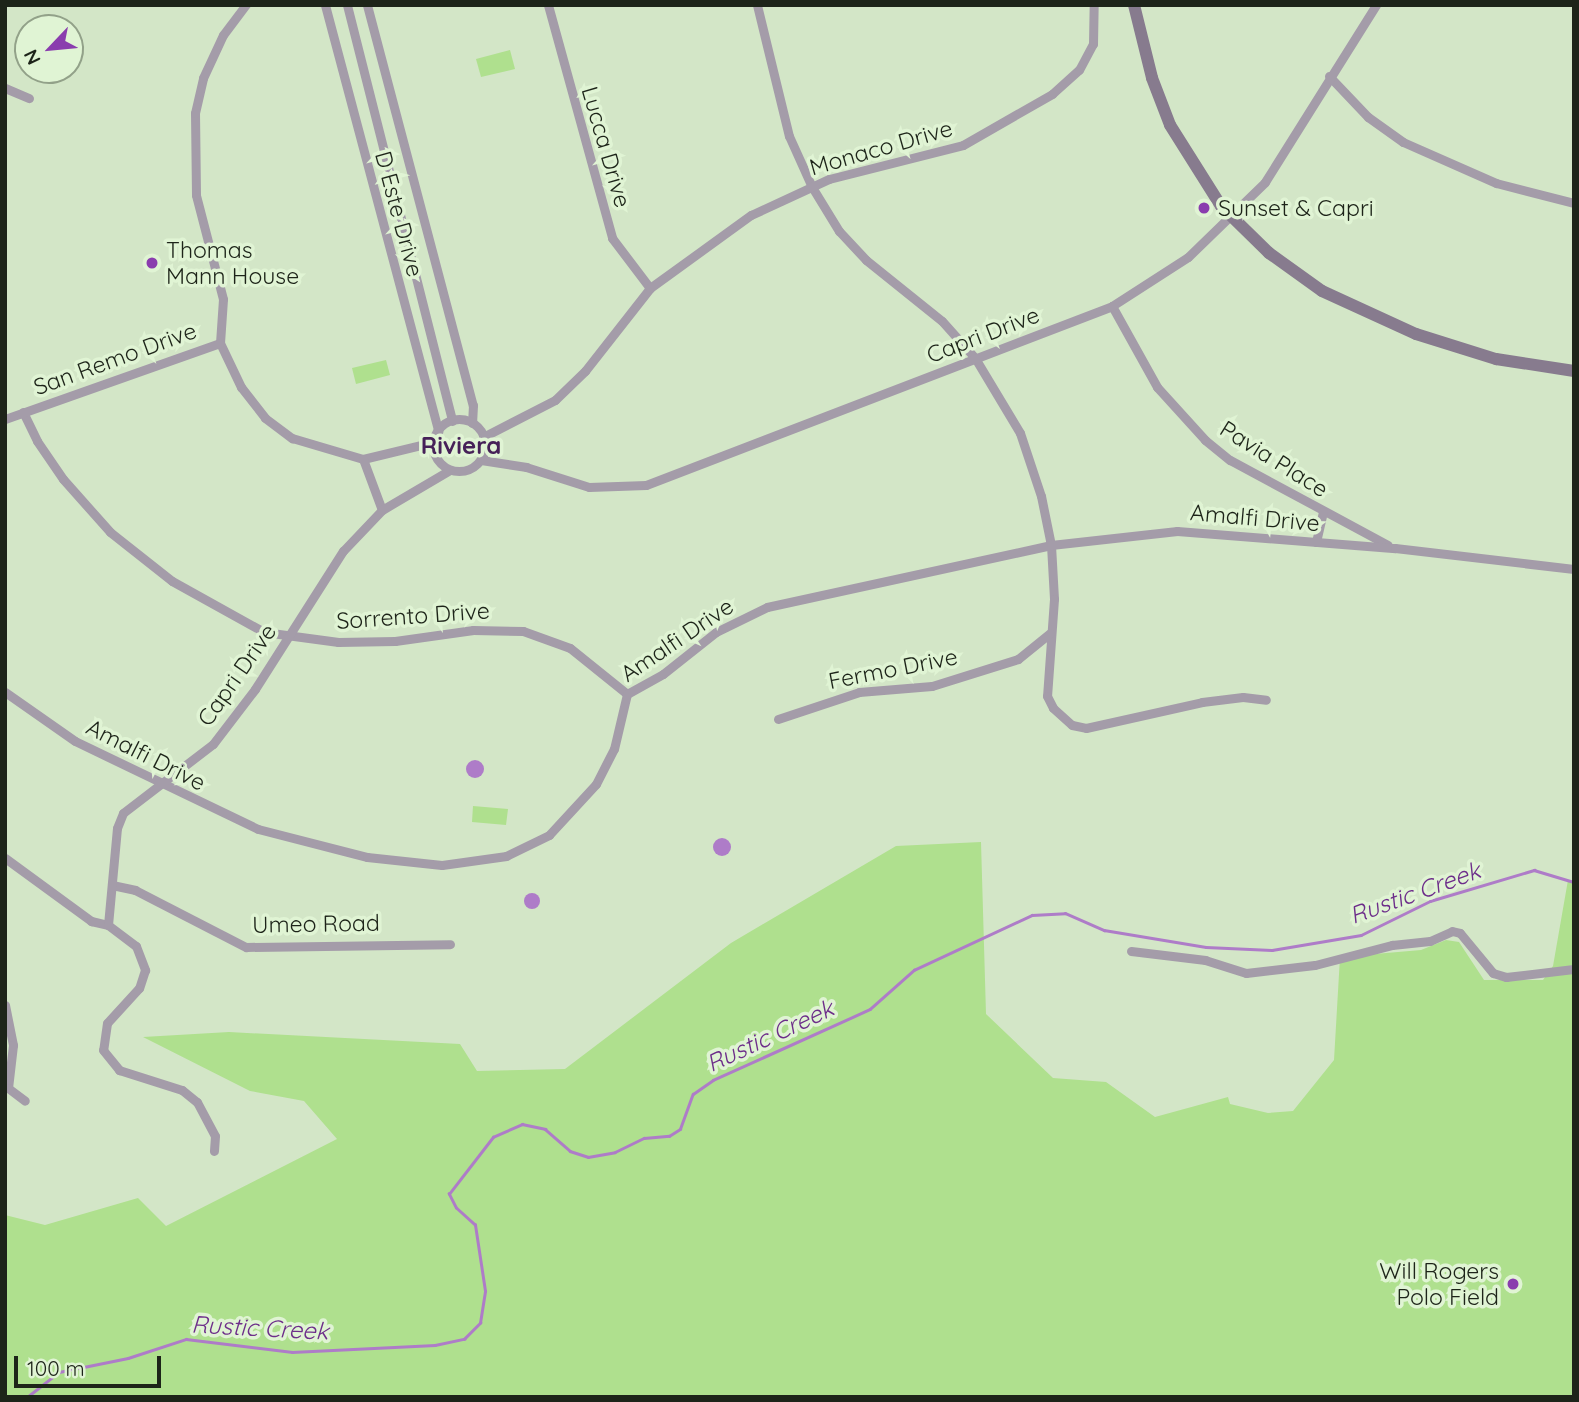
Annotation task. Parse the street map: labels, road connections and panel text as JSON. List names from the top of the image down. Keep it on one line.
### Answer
{"streets":{"street":["Lucca Drive","Monaco Drive","D Este Drive","Capri Drive","San Remo Drive","Pavia Place","Amalfi Drive","Sorrento Drive","Fermo Drive","Umeo Road"]},"crossings":[["Lucca Drive","Monaco Drive"],["Monaco Drive","D Este Drive"],["Monaco Drive","Capri Drive"],["D Este Drive","Capri Drive"],["Capri Drive","Pavia Place"],["Capri Drive","Amalfi Drive"],["Capri Drive","Sorrento Drive"],["Capri Drive","Umeo Road"],["San Remo Drive","Sorrento Drive"],["Pavia Place","Amalfi Drive"],["Amalfi Drive","Sorrento Drive"]],"districts":["Riviera"],"water":["Rustic Creek"],"places":["Sunset & Capri","Thomas Mann House","Will Rogers Polo Field"],"scale_bar":"100 m","north":"bottom left"}
